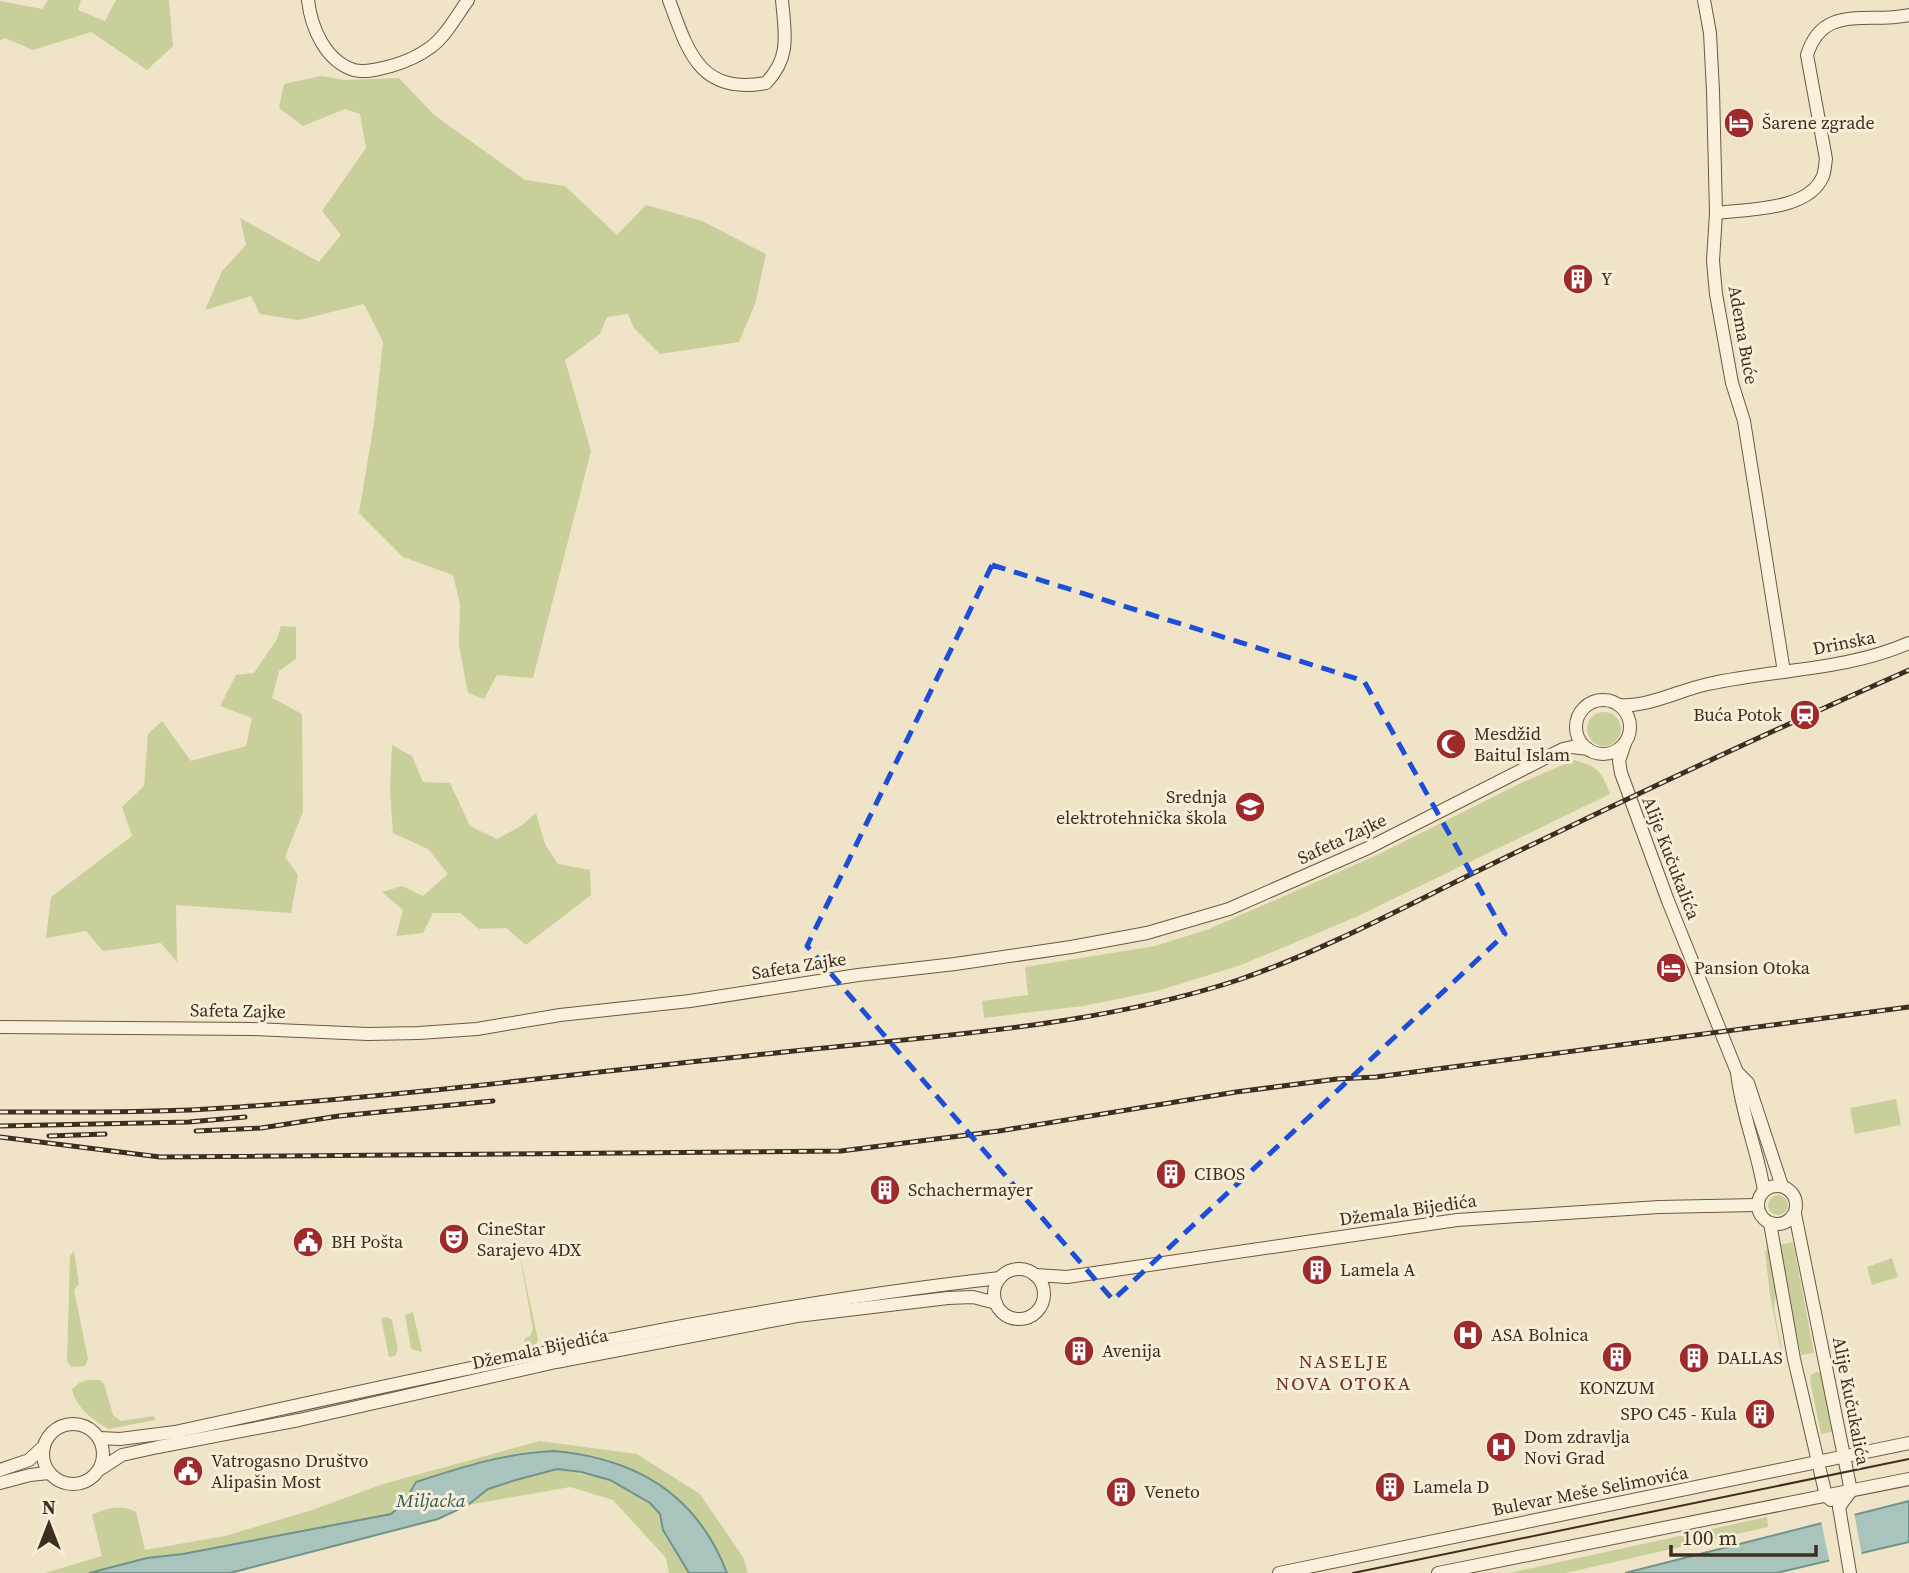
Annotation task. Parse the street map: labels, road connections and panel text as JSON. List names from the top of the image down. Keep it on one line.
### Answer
{"streets":{"main road":["Adema Buće","Drinska","Safeta Zajke","Alije Kučukalića","Džemala Bijedića","Bulevar Meše Selimovića"]},"crossings":[["Adema Buće","Drinska"],["Safeta Zajke","Alije Kučukalića"],["Alije Kučukalića","Džemala Bijedića"],["Alije Kučukalića","Bulevar Meše Selimovića"]],"districts":["NASELJE NOVA OTOKA"],"water":["Miljacka"],"places":{"hotel":["Šarene zgrade","Pansion Otoka"],"building":["Y","CIBOS","Schachermayer","Lamela A","Avenija","KONZUM","DALLAS","SPO C45 - Kula","Lamela D","Veneto"],"station":["Buća Potok"],"mosque":["Mesdžid Baitul Islam"],"school or university":["Srednja elektrotehnička škola"],"theatre":["CineStar Sarajevo 4DX"],"public building":["BH Pošta","Vatrogasno Društvo Alipašin Most"],"hospital":["ASA Bolnica","Dom zdravlja Novi Grad"]},"scale_bar":"100 m","north":"top"}
